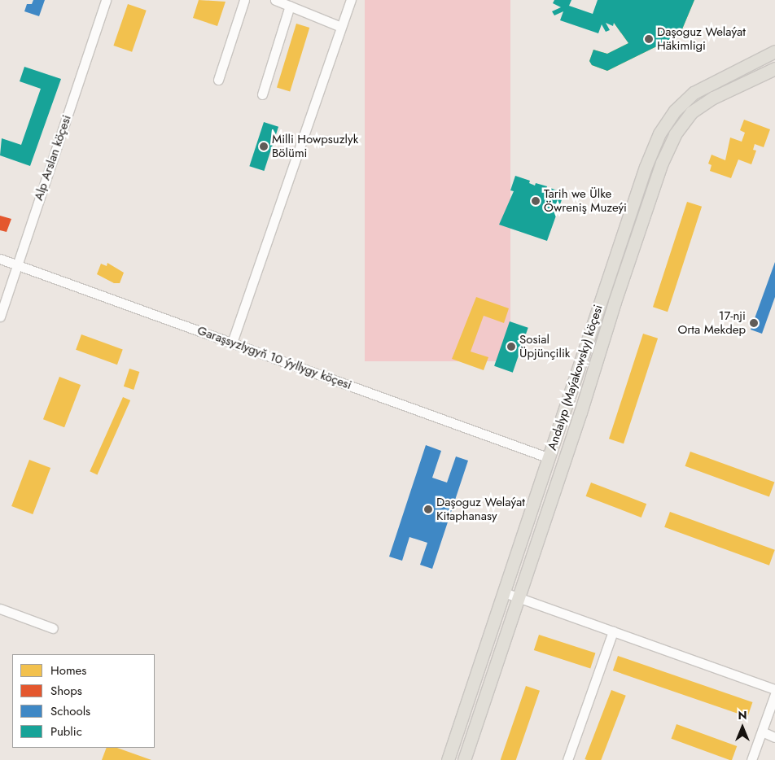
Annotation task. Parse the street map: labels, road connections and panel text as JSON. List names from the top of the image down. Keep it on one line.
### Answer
{"streets":{"main road":["Andalyp (Maýakowsky) köçesi"],"street":["Alp Arslan köçesi","Garaşsyzlygyň 10 ýyllygy köçesi"]},"crossings":[["Alp Arslan köçesi","Garaşsyzlygyň 10 ýyllygy köçesi"],["Garaşsyzlygyň 10 ýyllygy köçesi","Andalyp (Maýakowsky) köçesi"]],"places":["Daşoguz Welaýat Häkimligi","Milli Howpsuzlyk Bölümi","Tarih we Ülke Öwreniş Muzeýi","17-nji Orta Mekdep","Sosial Üpjünçilik","Daşoguz Welaýat Kitaphanasy"],"legend":["Homes","Shops","Schools","Public"],"north":"top"}
